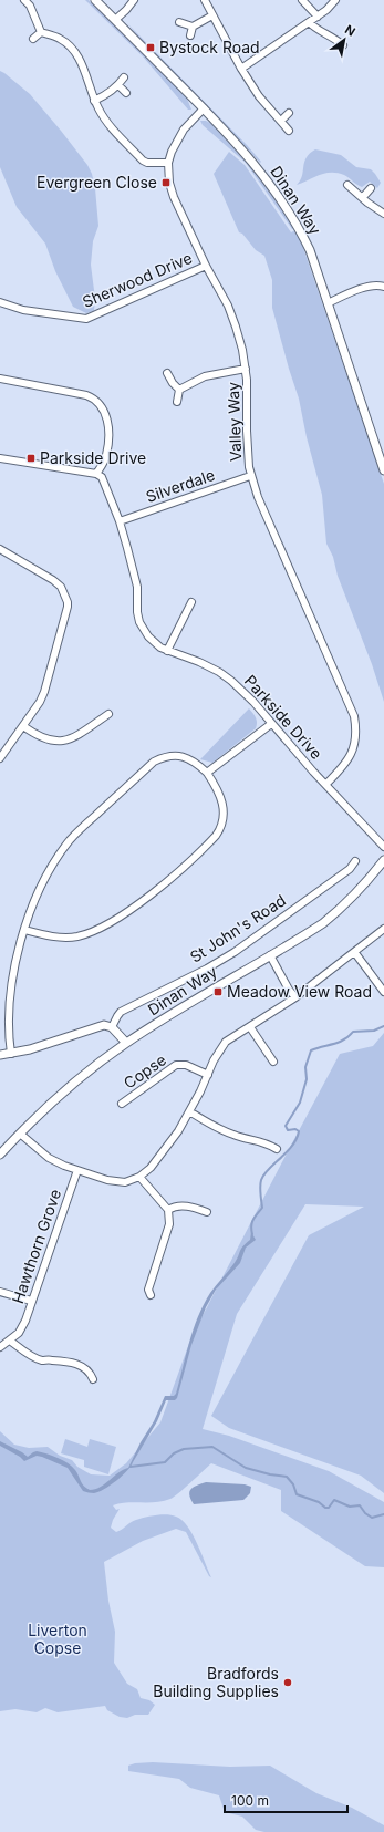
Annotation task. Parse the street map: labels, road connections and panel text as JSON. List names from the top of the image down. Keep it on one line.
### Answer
{"streets":{"street":["Dinan Way","Sherwood Drive","Valley Way","Silverdale","Parkside Drive","St John's Road","Copse","Hawthorn Grove"]},"crossings":[["Dinan Way","Valley Way"],["Sherwood Drive","Valley Way"],["Valley Way","Silverdale"],["Valley Way","Parkside Drive"],["Silverdale","Parkside Drive"]],"parks":["Liverton Copse"],"places":{"transit":["Bystock Road","Evergreen Close","Parkside Drive","Meadow View Road"],"other":["Bradfords Building Supplies"]},"scale_bar":"100 m","north":"top right"}
